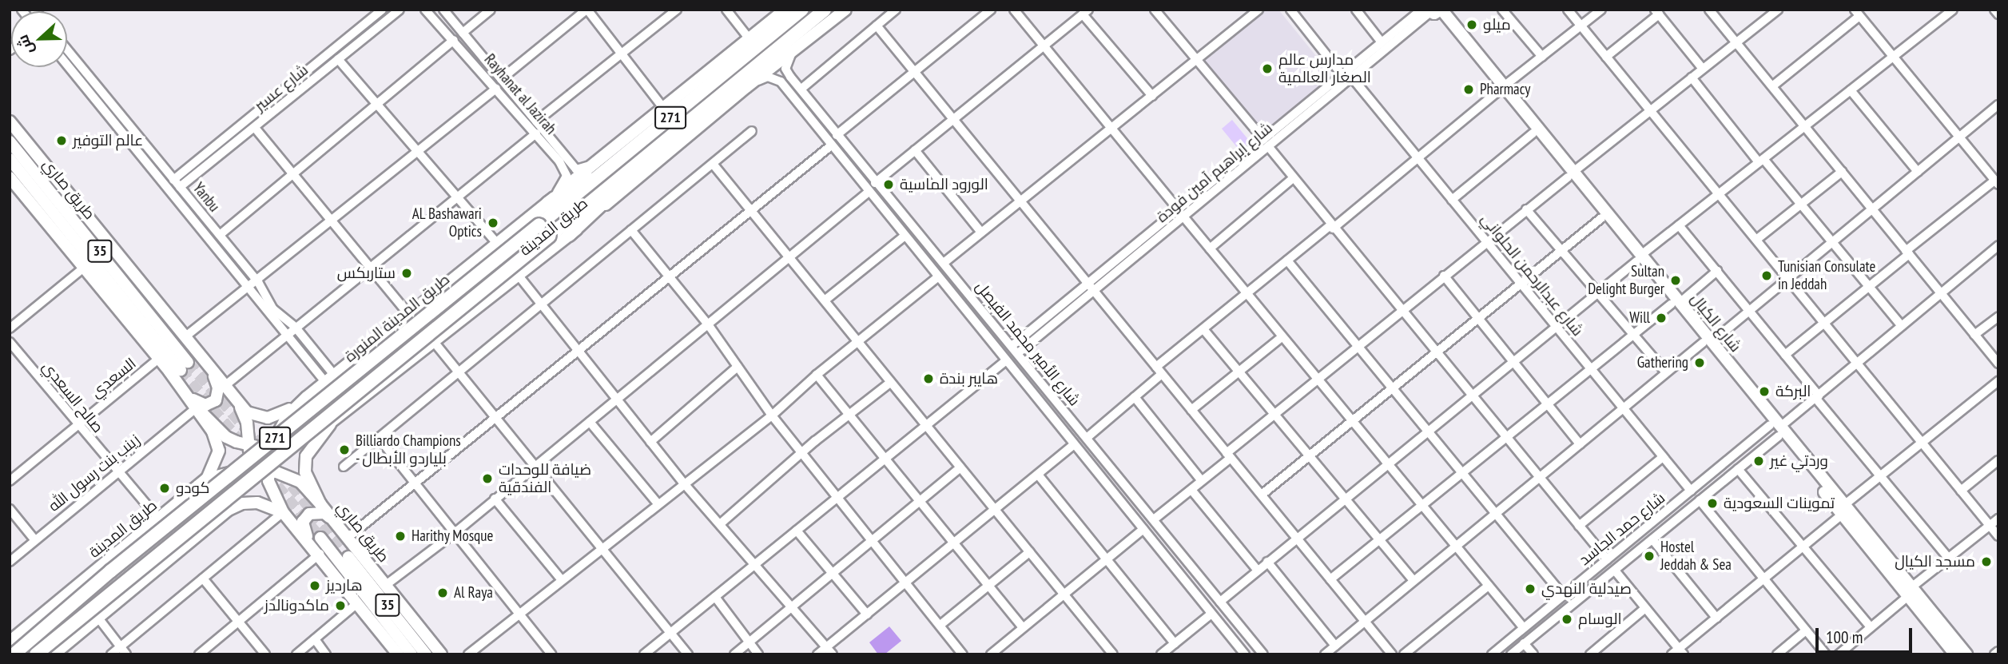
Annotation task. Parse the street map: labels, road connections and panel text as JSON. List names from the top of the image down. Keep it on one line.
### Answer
{"streets":{"highway":["271","طريق المدينة المنورة"],"main road":["طريق صاري","طريق المدينة","35","شارع الكيال"],"street":["شارع عسير","Rayhanat al Jazirah","شارع إبراهيم آمين فودة","Yanbu","شارع عبدالرحمن الحلواني","شارع الأمير محمد الفيصل","السعدي","صالح السعدي","زينب بنت رسول الله","شارع حمد الجاسد"]},"crossings":[["شارع عسير","Yanbu"],["Rayhanat al Jazirah","طريق المدينة"],["شارع إبراهيم آمين فودة","شارع عبدالرحمن الحلواني"],["شارع إبراهيم آمين فودة","شارع الكيال"],["شارع إبراهيم آمين فودة","شارع الأمير محمد الفيصل"],["طريق صاري","طريق المدينة"],["Yanbu","طريق المدينة"],["طريق المدينة","طريق المدينة المنورة"],["طريق المدينة","شارع الأمير محمد الفيصل"],["طريق المدينة","صالح السعدي"],["طريق المدينة","زينب بنت رسول الله"],["شارع عبدالرحمن الحلواني","شارع حمد الجاسد"],["شارع الكيال","شارع حمد الجاسد"],["السعدي","صالح السعدي"],["صالح السعدي","زينب بنت رسول الله"]],"places":["ميلو","مدارس عالم الصغار العالمية","Pharmacy","عالم التوفير","الورود الماسية","AL Bashawari Optics","ستاربكس","Tunisian Consulate in Jeddah","Sultan Delight Burger","Will","Gathering","هايبر بندة","البركة","Billiardo Champions - بلياردو الأبطال","وردتي غير","ضيافة للوحدات الفندقية","كودو","تموينات السعودية","Harithy Mosque","Hostel Jeddah & Sea","مسجد الكيال","هارديز","صيدلية النهدي","Al Raya","ماكدونالدز","الوسام"],"scale_bar":"100 m","north":"left"}
